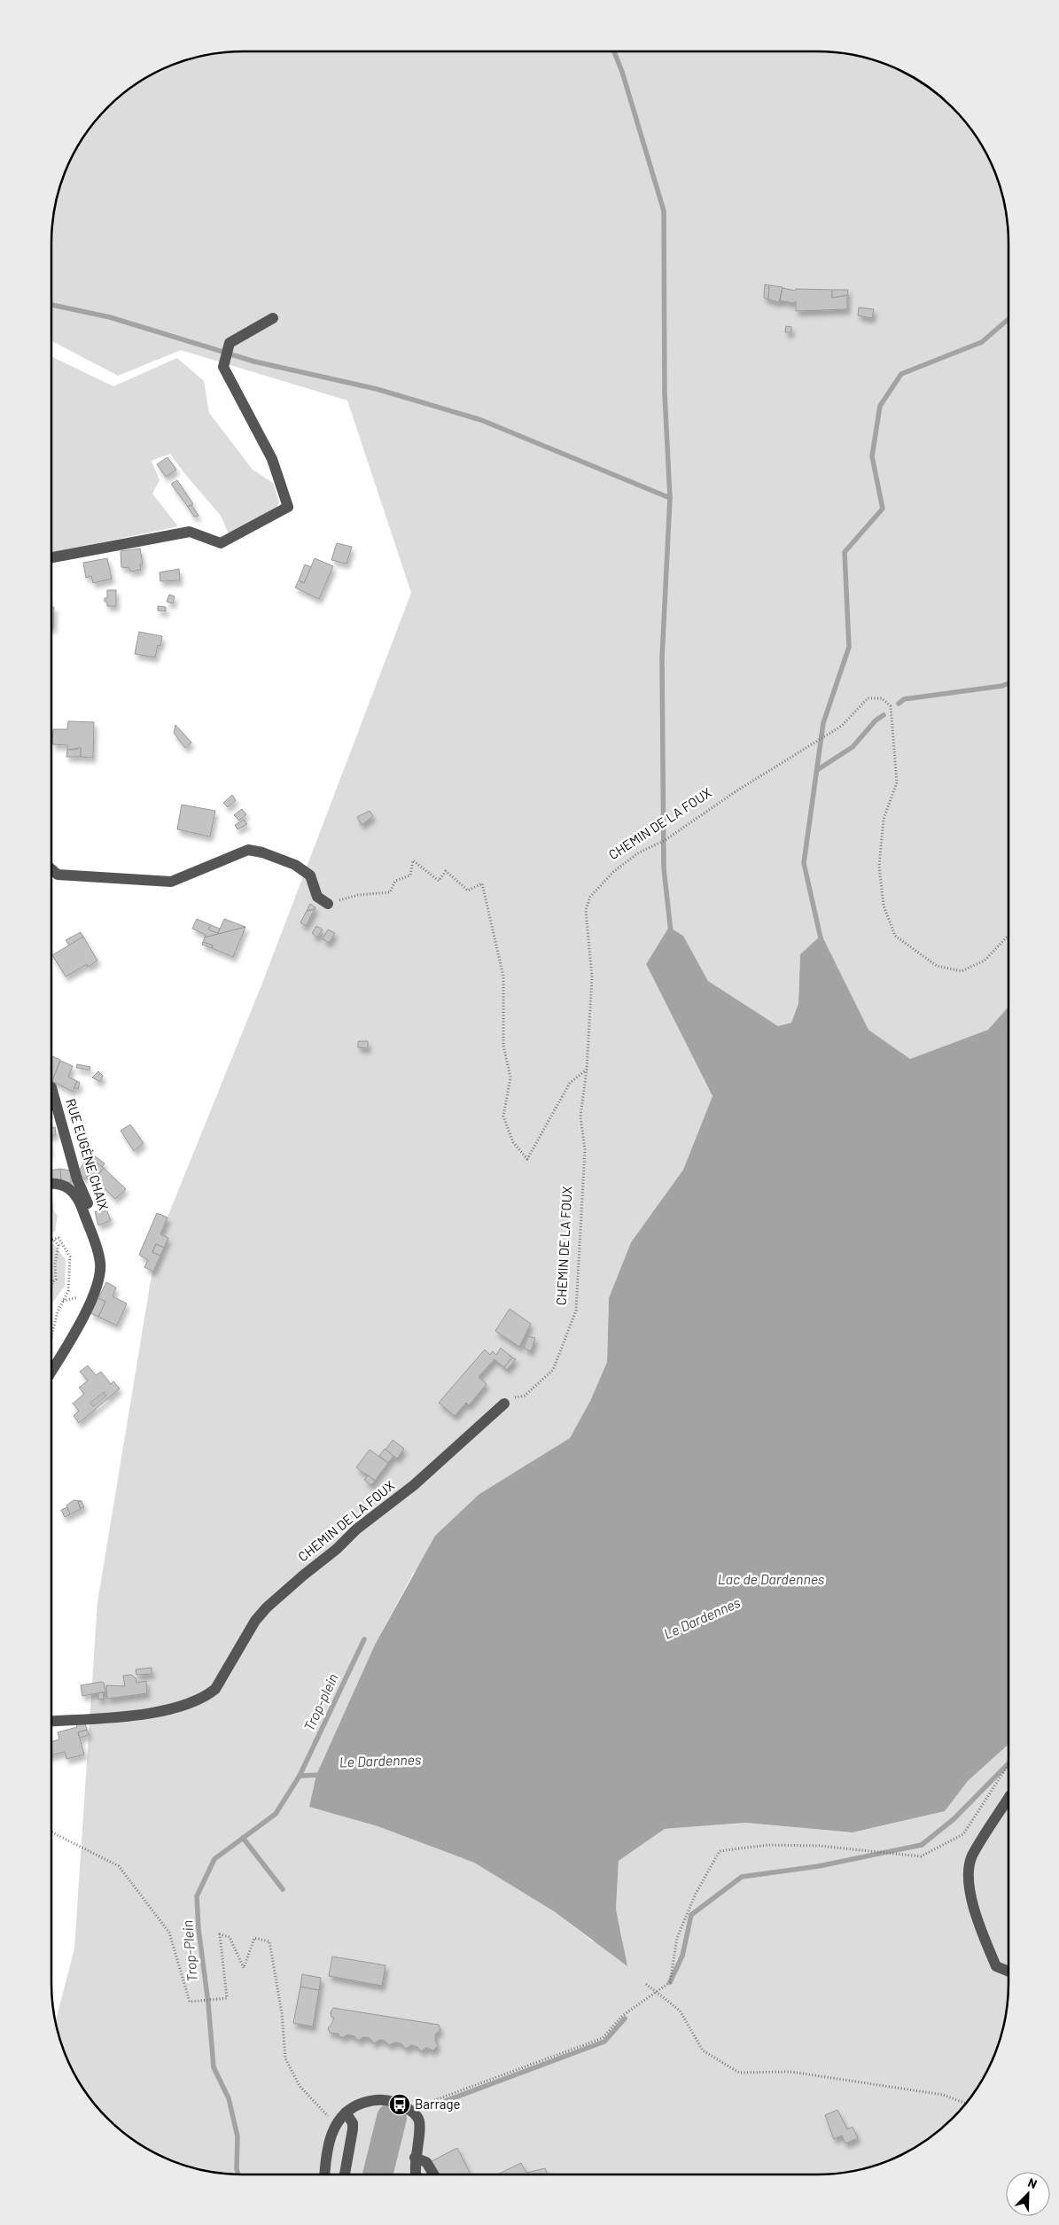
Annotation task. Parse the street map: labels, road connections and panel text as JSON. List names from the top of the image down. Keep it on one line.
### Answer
{"streets":{"street":["CHEMIN DE LA FOUX","RUE EUGÈNE CHAIX"]},"water":["Lac de Dardennes","Le Dardennes","Trop-plein","Trop-Plein"],"places":{"bus stop":["Barrage"]},"north":"top right"}
